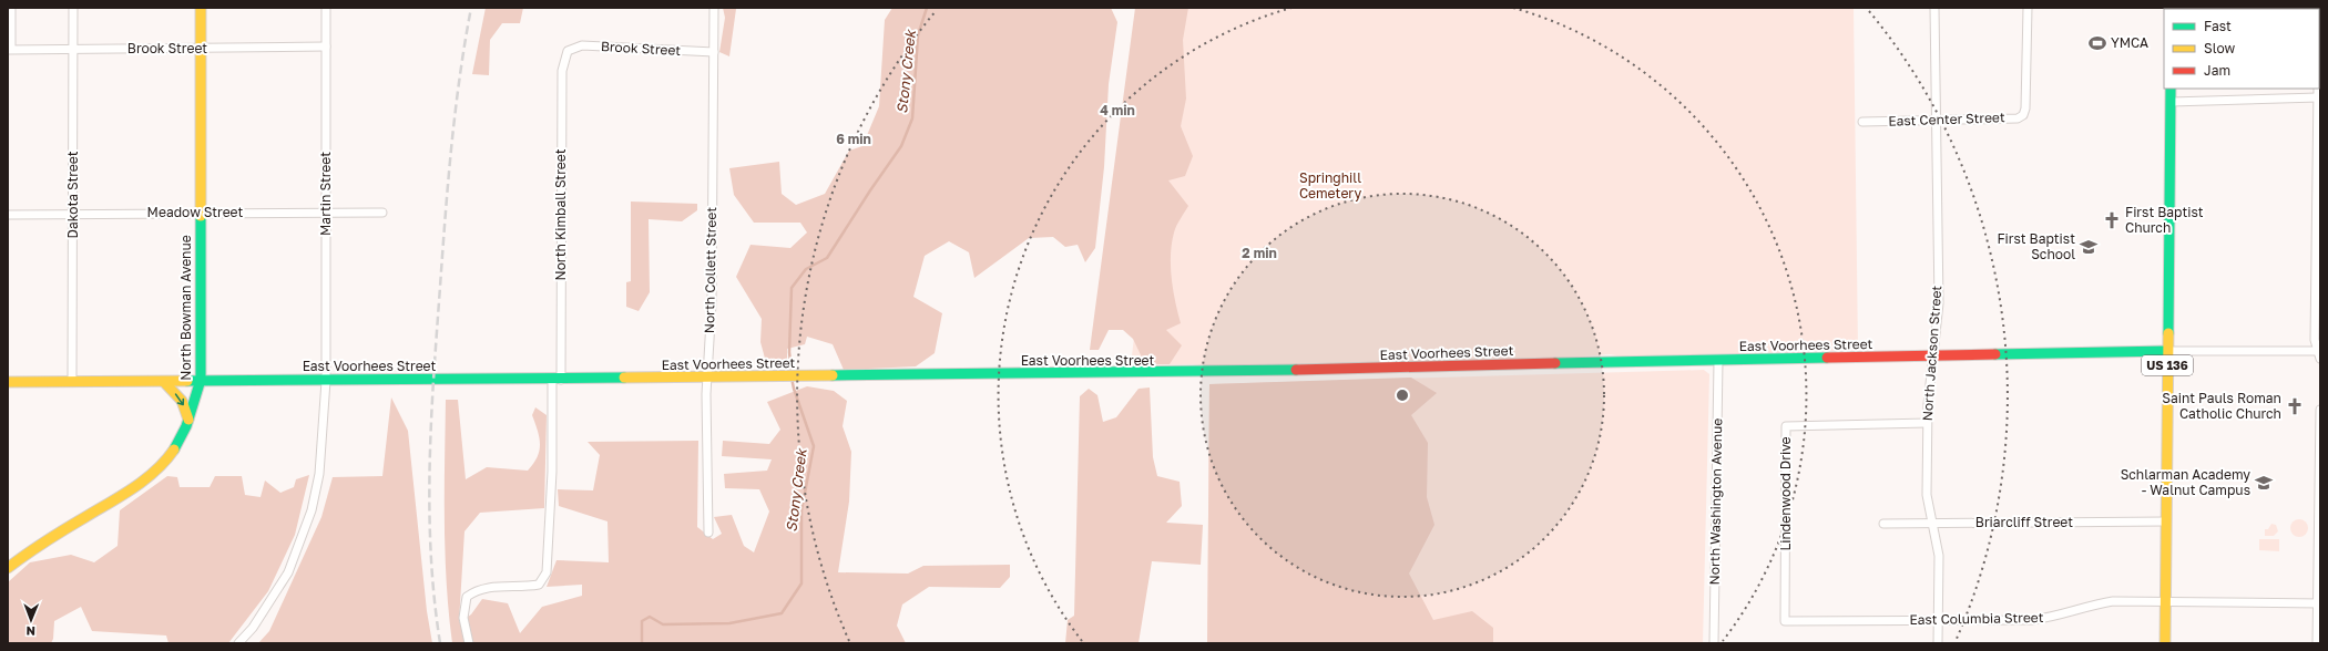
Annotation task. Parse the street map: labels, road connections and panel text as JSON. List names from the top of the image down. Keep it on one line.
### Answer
{"streets":{"main road":["North Bowman Avenue","East Voorhees Street","US 136"],"street":["Brook Street","East Center Street","Martin Street","Dakota Street","Meadow Street","North Kimball Street","North Collett Street","North Jackson Street","Lindenwood Drive","North Washington Avenue","Briarcliff Street","East Columbia Street"]},"crossings":[["Brook Street","Martin Street"],["Brook Street","Dakota Street"],["Brook Street","North Kimball Street"],["Brook Street","North Collett Street"],["Brook Street","North Bowman Avenue"],["East Center Street","North Jackson Street"],["Martin Street","Meadow Street"],["Martin Street","East Voorhees Street"],["Dakota Street","Meadow Street"],["Dakota Street","East Voorhees Street"],["Meadow Street","North Bowman Avenue"],["North Kimball Street","East Voorhees Street"],["North Collett Street","East Voorhees Street"],["North Bowman Avenue","East Voorhees Street"],["East Voorhees Street","North Jackson Street"],["East Voorhees Street","US 136"],["East Voorhees Street","North Washington Avenue"],["North Jackson Street","Lindenwood Drive"],["North Jackson Street","Briarcliff Street"],["North Jackson Street","East Columbia Street"],["US 136","Briarcliff Street"],["US 136","East Columbia Street"],["Lindenwood Drive","East Columbia Street"]],"water":["Stony Creek"],"parks":["Springhill Cemetery"],"places":{"sports":["YMCA"],"church":["First Baptist Church","Saint Pauls Roman Catholic Church"],"school or university":["First Baptist School","Schlarman Academy - Walnut Campus"]},"legend":["Fast","Slow","Jam"],"north":"bottom","rings":["4 min","6 min","2 min"]}
